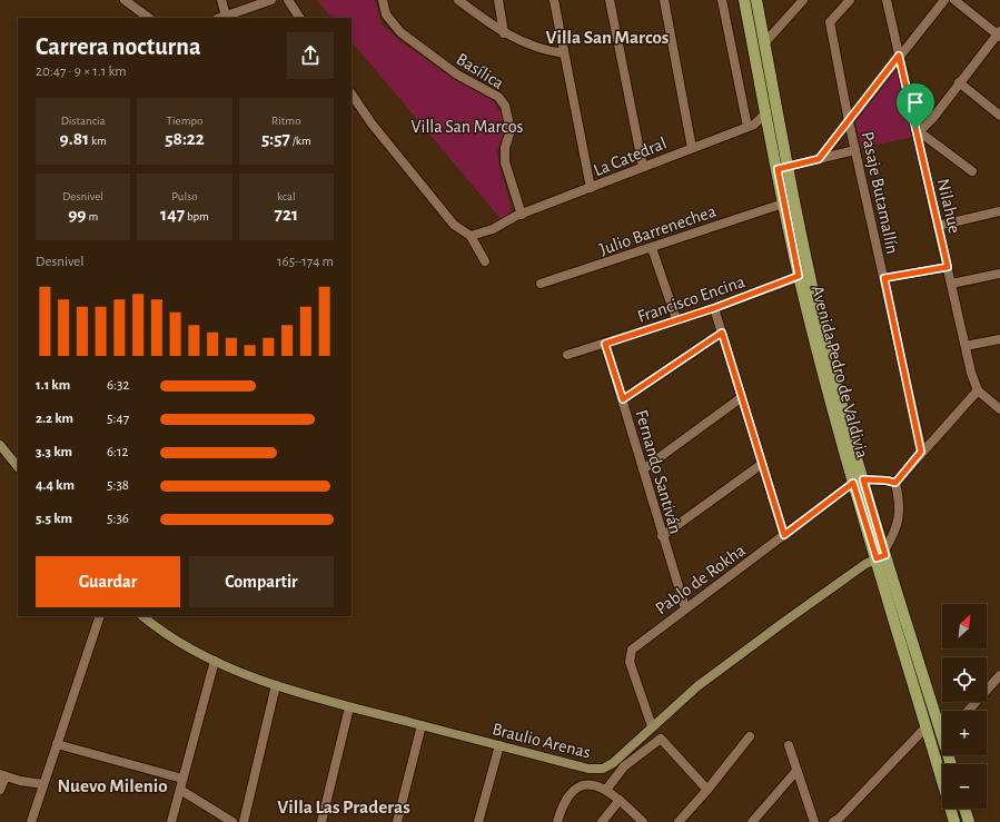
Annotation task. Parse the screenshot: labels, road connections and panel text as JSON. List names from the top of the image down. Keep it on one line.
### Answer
{"streets":{"main road":["Avenida Pedro de Valdivia"],"street":["Basílica","La Catedral","Pasaje Butamallín","Nilahue","Julio Barrenechea","Francisco Encina","Fernando Santiván","Pablo de Rokha","Braulio Arenas"]},"crossings":[["Basílica","La Catedral"],["La Catedral","Avenida Pedro de Valdivia"],["Julio Barrenechea","Avenida Pedro de Valdivia"],["Francisco Encina","Avenida Pedro de Valdivia"],["Francisco Encina","Fernando Santiván"],["Avenida Pedro de Valdivia","Pablo de Rokha"],["Avenida Pedro de Valdivia","Braulio Arenas"],["Fernando Santiván","Pablo de Rokha"],["Pablo de Rokha","Braulio Arenas"]],"districts":["Villa San Marcos","Nuevo Milenio","Villa Las Praderas"],"parks":["Villa San Marcos"],"north":"top right","page":{"heading":["Carrera nocturna","20:47 · 9 × 1.1 km"],"stats":[["Distancia","9.81 km"],["Tiempo","58:22"],["Ritmo","5:57 /km"],["Desnivel","99 m"],["Pulso","147 bpm"],["kcal","721"]],"chart":["Desnivel","165–174 m"],"list":[{"name":"1.1 km","note":"6:32"},{"name":"2.2 km","note":"5:47"},{"name":"3.3 km","note":"6:12"},{"name":"4.4 km","note":"5:38"},{"name":"5.5 km","note":"5:36"}],"buttons":["Guardar","Compartir"],"map_buttons":["+","−"]}}
